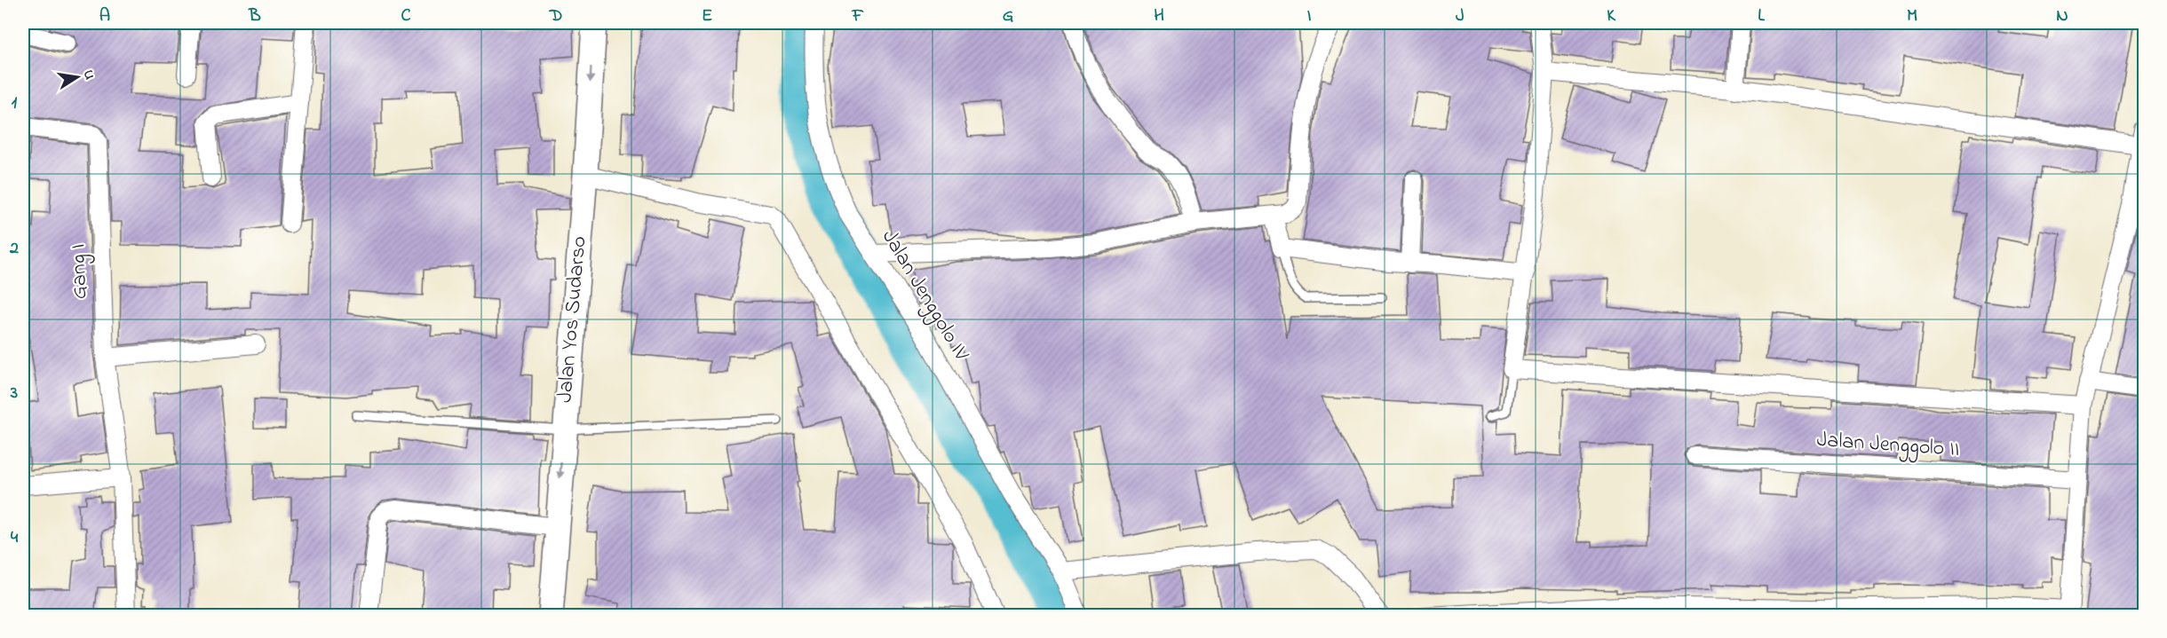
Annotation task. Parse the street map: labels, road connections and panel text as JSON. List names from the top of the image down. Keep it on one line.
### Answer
{"streets":{"main road":["Jalan Yos Sudarso"],"street":["Gang I","Jalan Jenggolo IV","Jalan Jenggolo II"]},"one_way":["Jalan Yos Sudarso"],"north":"right","grid":{"columns":["A","B","C","D","E","F","G","H","I","J","K","L","M","N"],"rows":["1","2","3","4"]}}
